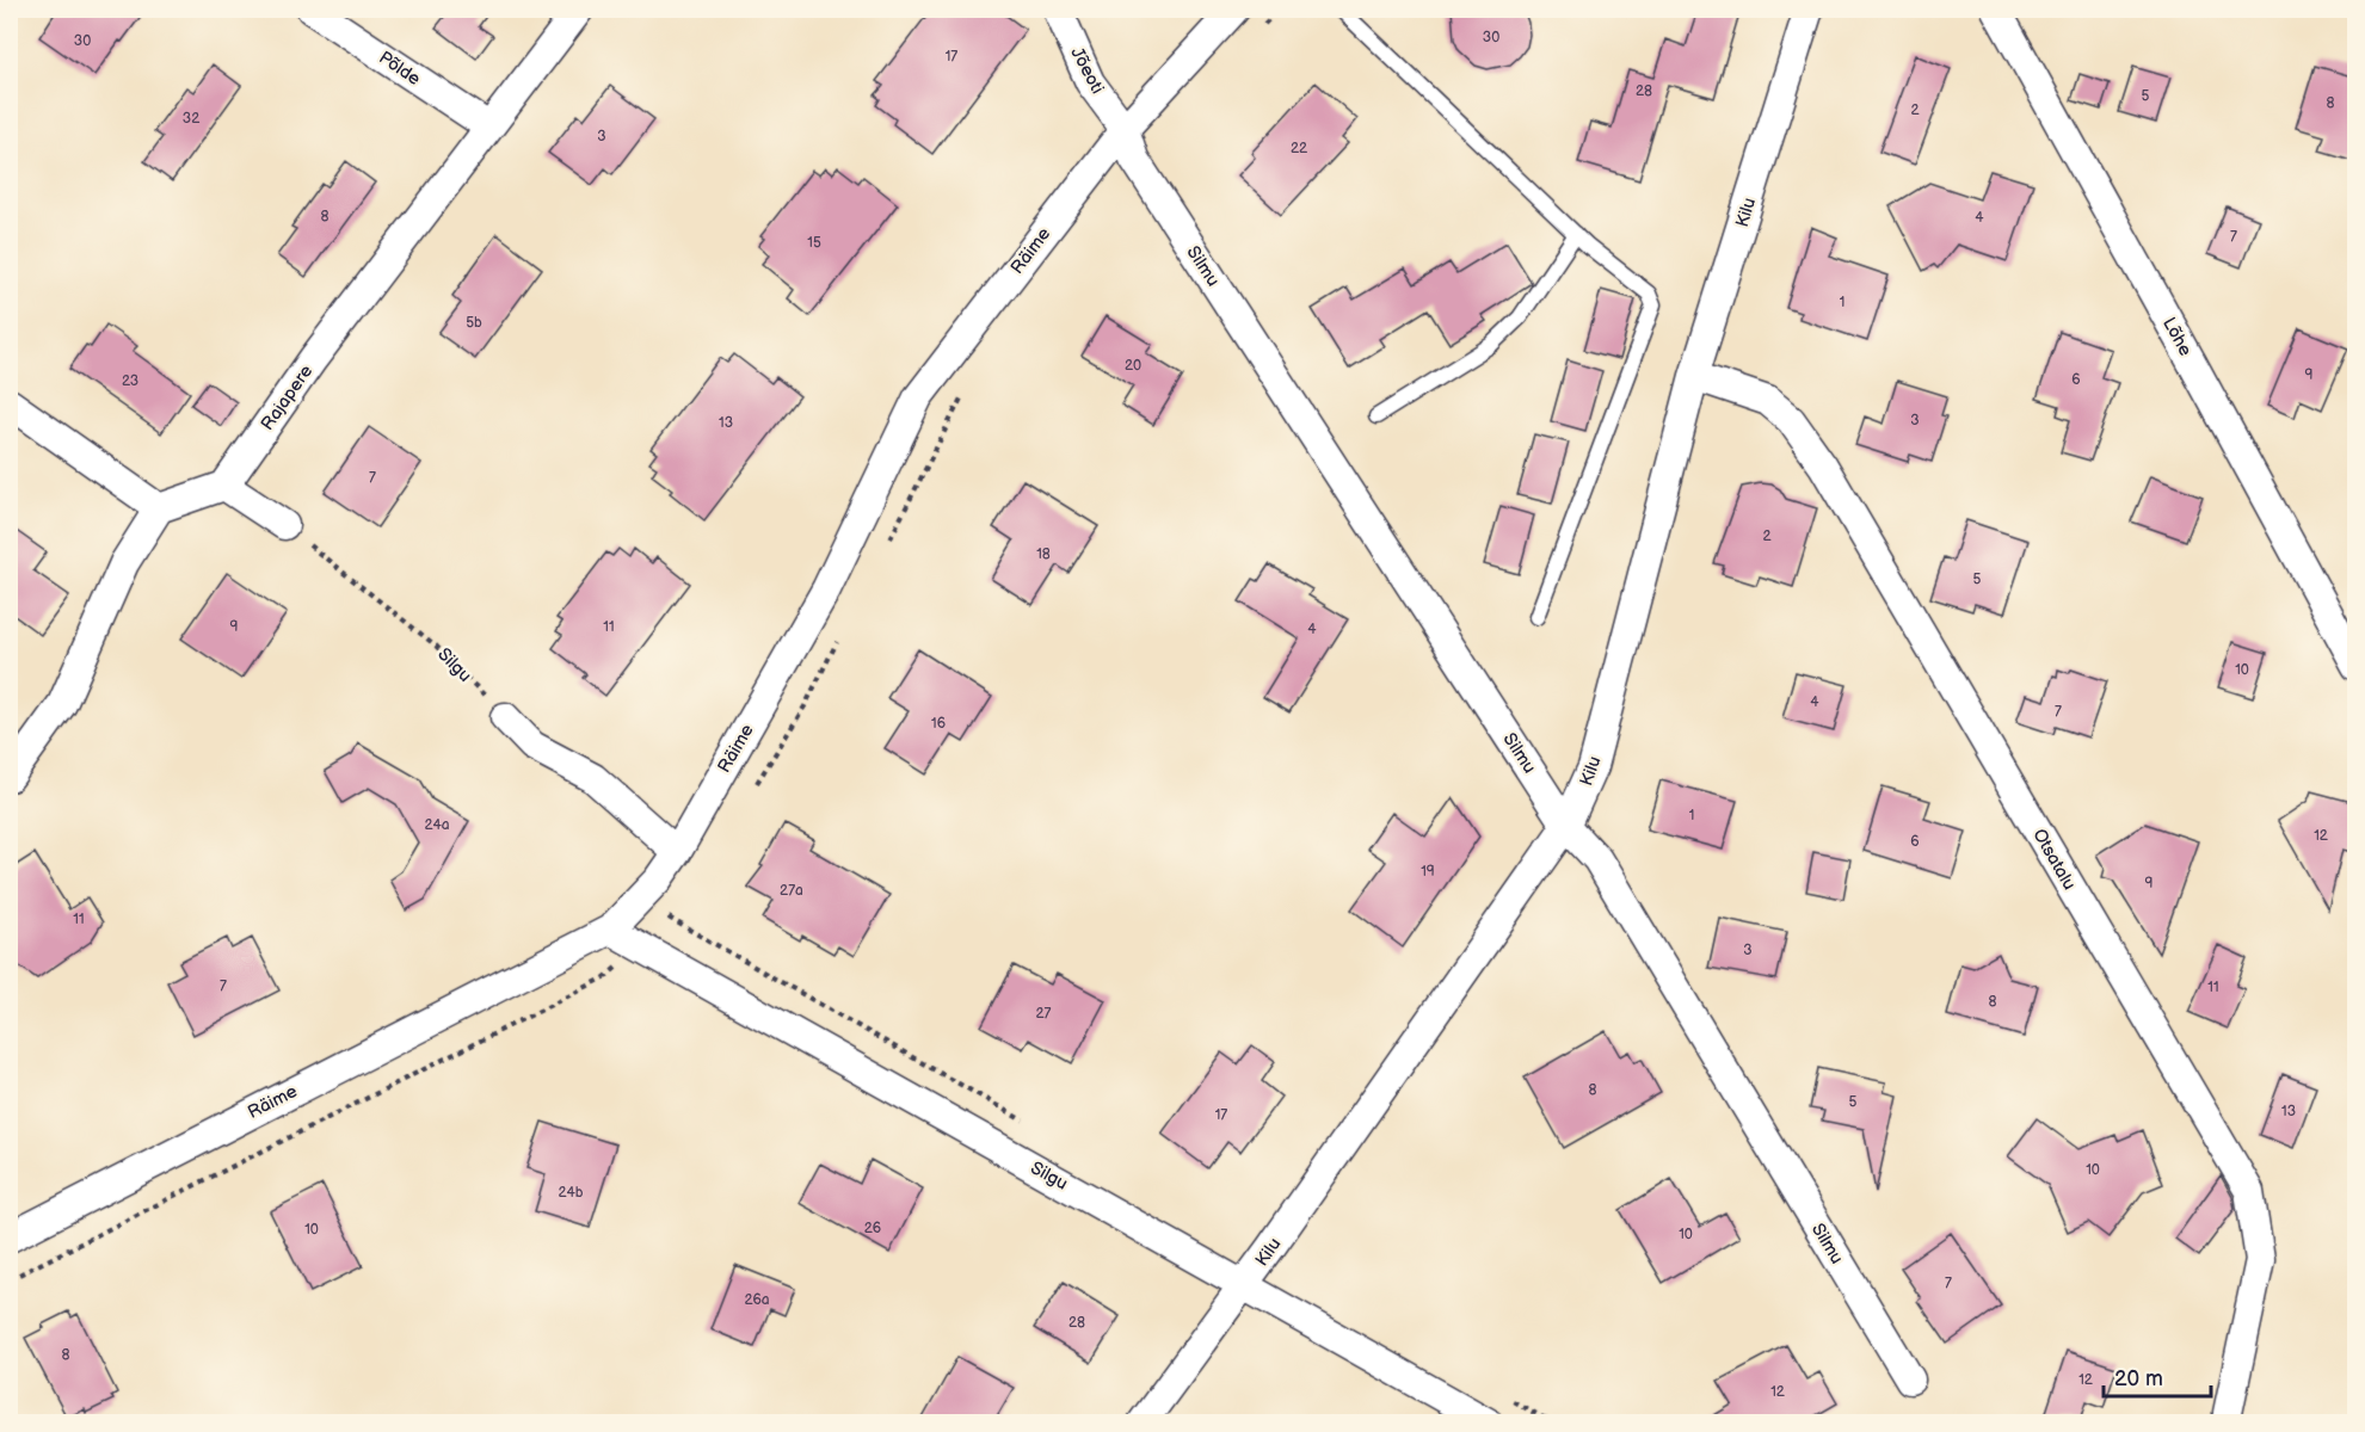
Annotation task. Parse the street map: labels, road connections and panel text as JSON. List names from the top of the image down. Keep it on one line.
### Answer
{"streets":{"street":["Põlde","Jõeoti","Kilu","Räime","Silmu","Lõhe","Rajapere","Silgu","Otsatalu"]},"crossings":[["Põlde","Rajapere"],["Jõeoti","Räime"],["Jõeoti","Silmu"],["Kilu","Silmu"],["Kilu","Silgu"],["Kilu","Otsatalu"],["Räime","Silmu"],["Räime","Silgu"]],"house_numbers":["30","30","17","28","5","8","2","32","3","22","8","4","7","15","1","5b","20","9","6","23","3","13","7","2","18","5","9","11","4","10","4","7","16","1","24a","12","6","19","9","27a","11","3","7","11","8","27","8","5","13","17","10","24b","26","10","10","7","26a","28","8","12","12"],"scale_bar":"20 m"}
